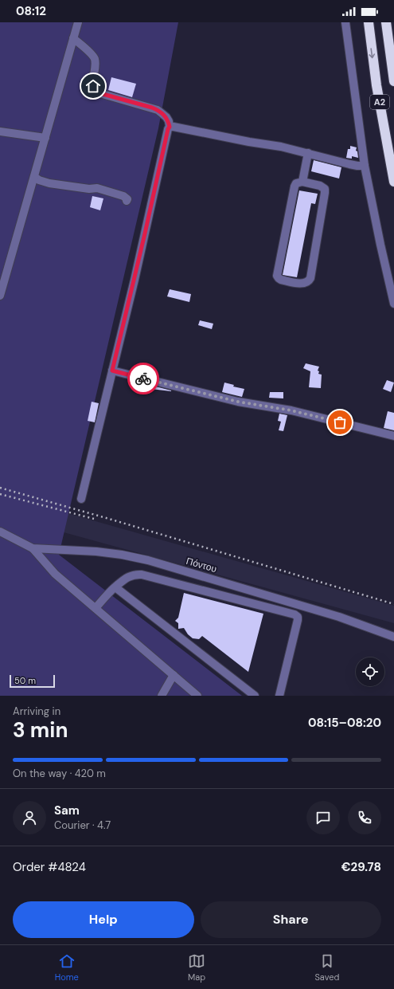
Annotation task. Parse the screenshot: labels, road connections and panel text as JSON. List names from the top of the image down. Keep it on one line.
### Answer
{"streets":{"highway":["Α2"],"street":["Πόντου"]},"scale_bar":"50 m","page":{"status":"08:12","scale":"50 m","heading":["3 min","Arriving in","08:15–08:20"],"panel":["Sam","Courier · 4.7","Order #4824","€29.78"],"bar":"On the way · 420 m","buttons":["Help","Share"],"tabs":["Home","Map","Saved"]}}
